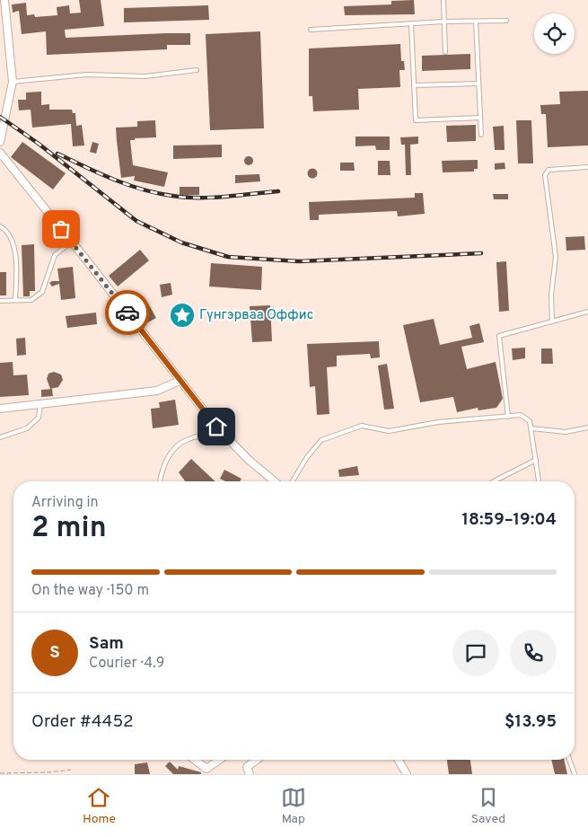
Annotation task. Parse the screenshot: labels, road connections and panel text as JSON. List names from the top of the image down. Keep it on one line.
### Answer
{"places":{"place":["Гүнгэрваа Оффис"]},"page":{"heading":["2 min","Arriving in","18:59–19:04"],"panel":["Sam","Courier · 4.9","Order #4452","$13.95"],"bar":"On the way · 150 m","round":"S","tabs":["Home","Map","Saved"]}}
